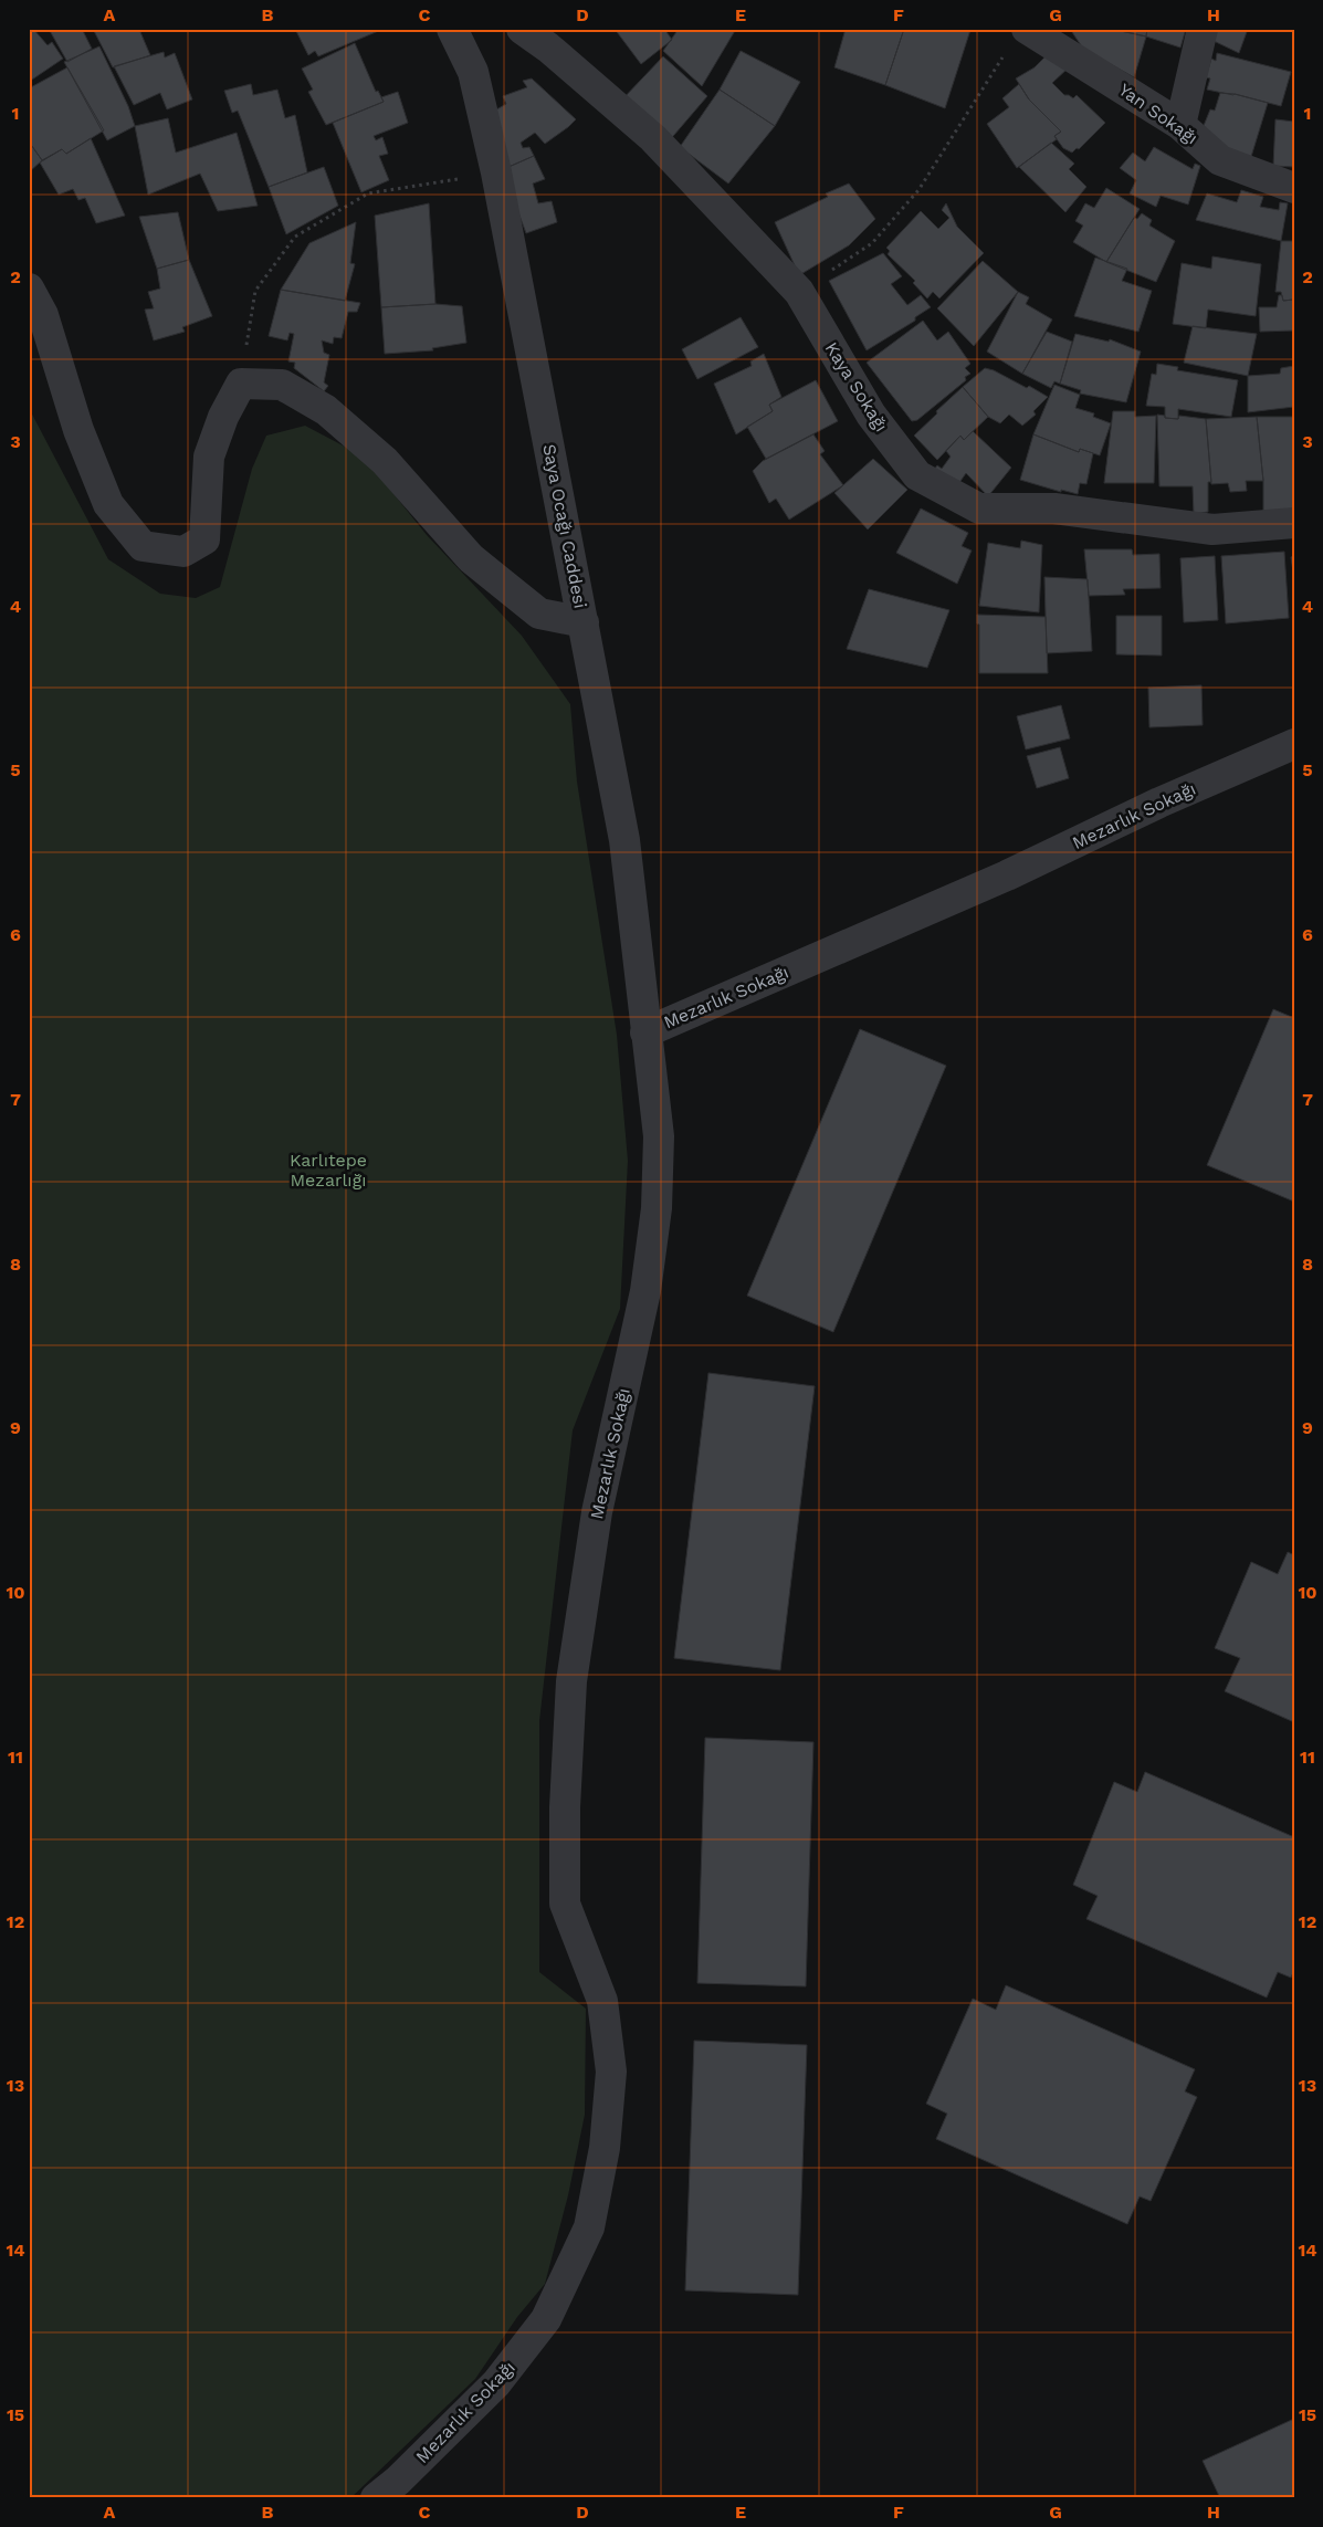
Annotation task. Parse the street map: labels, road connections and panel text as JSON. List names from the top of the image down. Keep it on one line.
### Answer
{"streets":{"street":["Yan Sokağı","Kaya Sokağı","Saya Ocağı Caddesi","Mezarlık Sokağı"]},"crossings":[["Saya Ocağı Caddesi","Mezarlık Sokağı"]],"parks":["Karlıtepe Mezarlığı"],"grid":{"columns":["A","B","C","D","E","F","G","H"],"rows":["1","2","3","4","5","6","7","8","9","10","11","12","13","14","15"]}}
